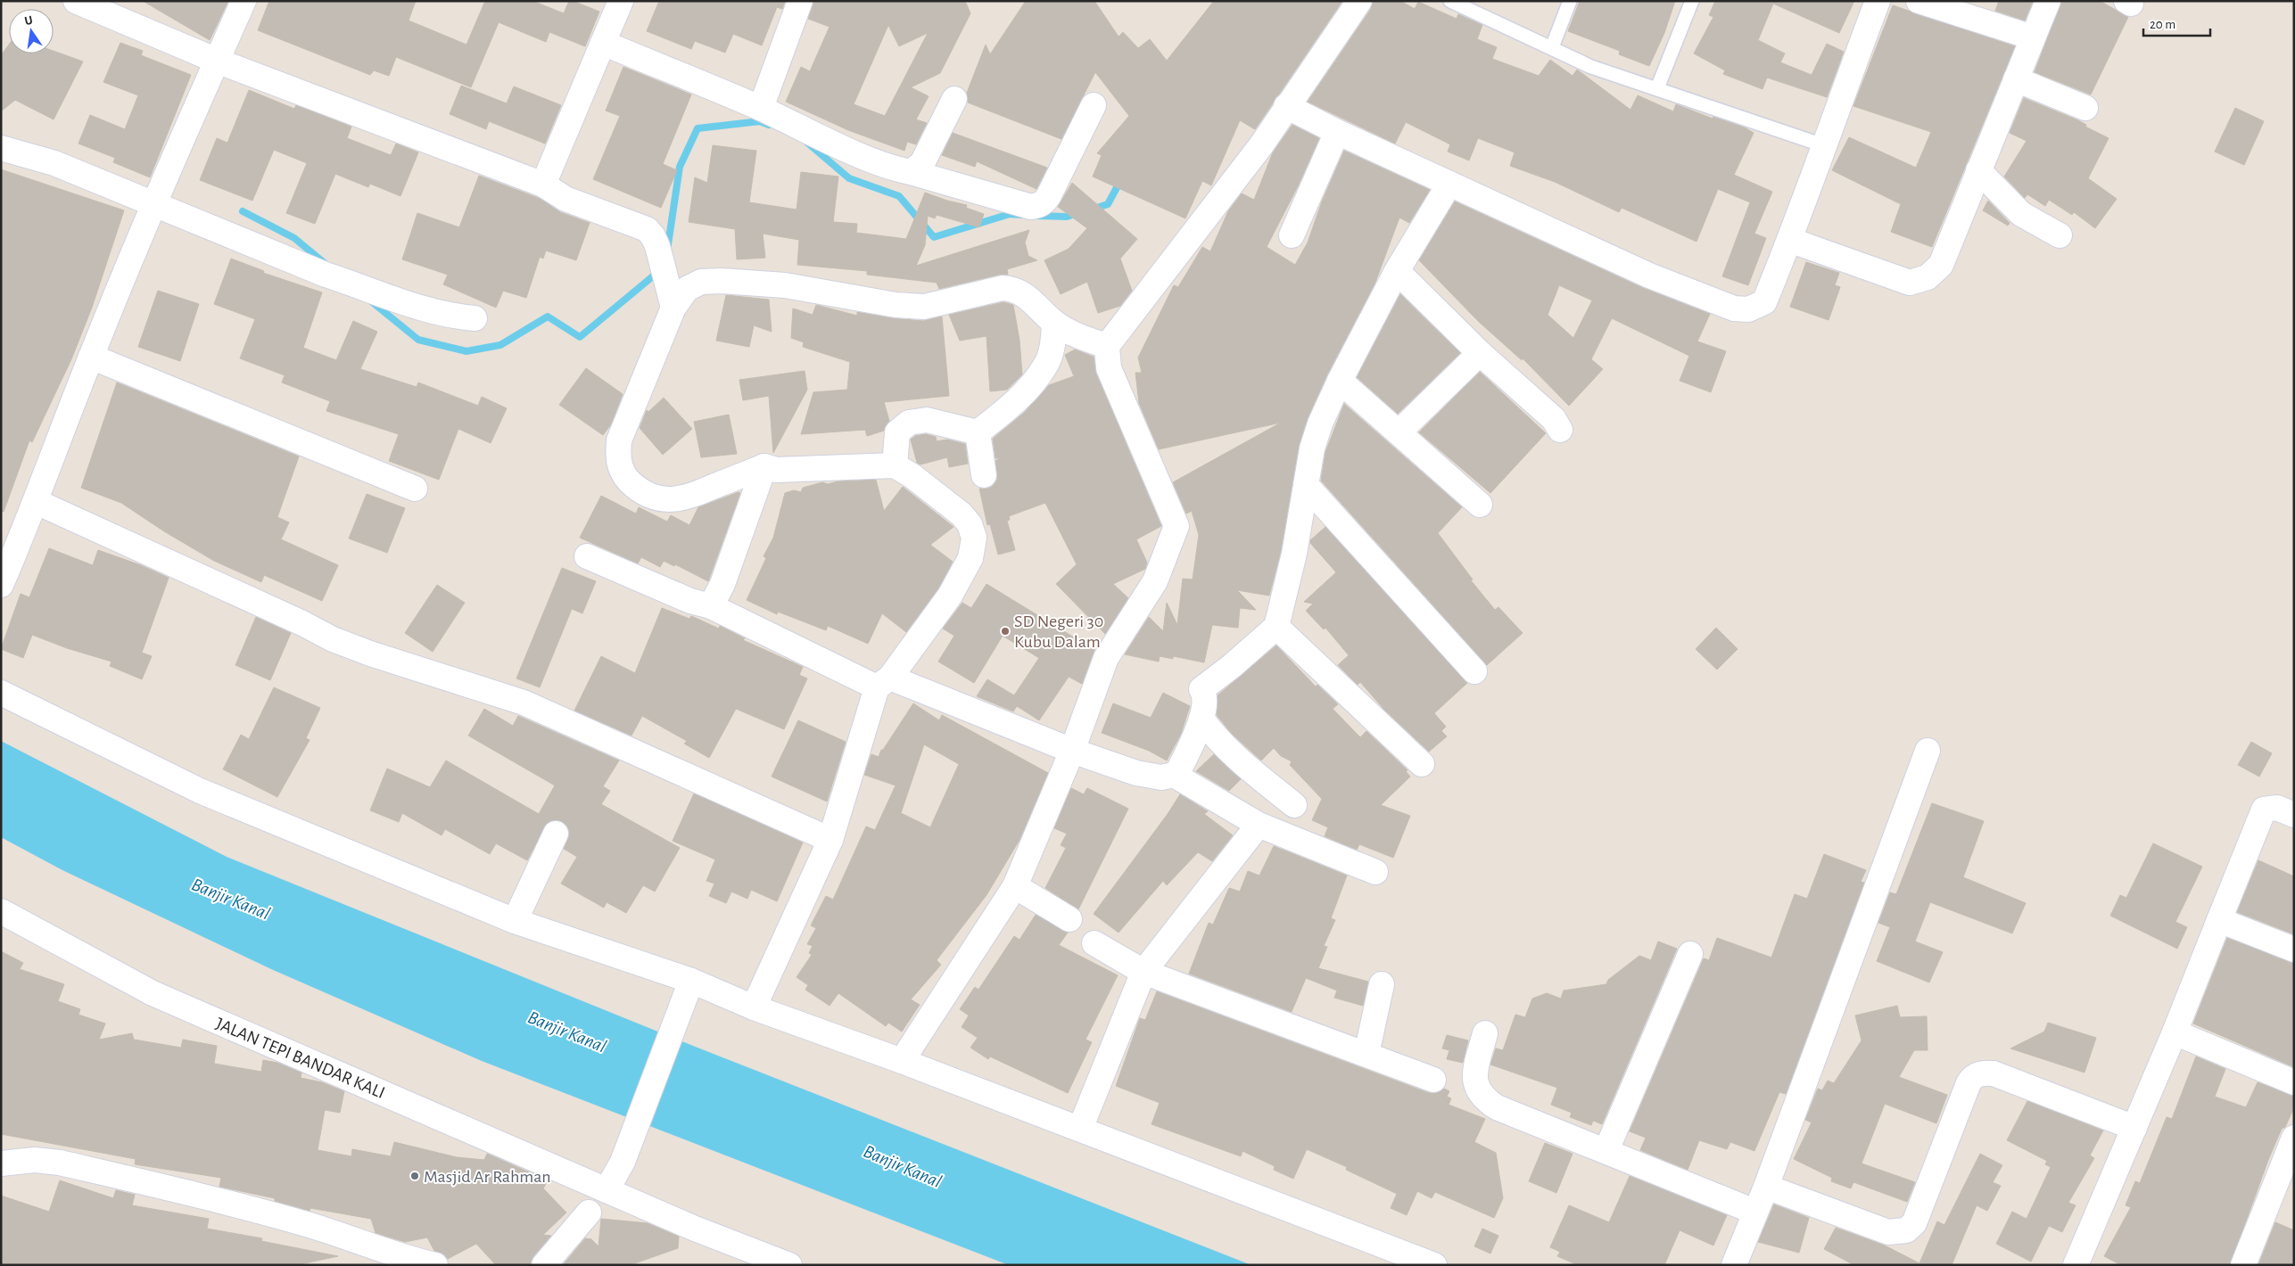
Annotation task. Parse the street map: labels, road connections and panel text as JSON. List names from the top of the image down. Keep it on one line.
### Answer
{"streets":{"street":["JALAN TEPI BANDAR KALI"]},"water":["Banjir Kanal"],"places":["SD Negeri 30 Kubu Dalam","Masjid Ar Rahman"],"scale_bar":"20 m","north":"top"}
